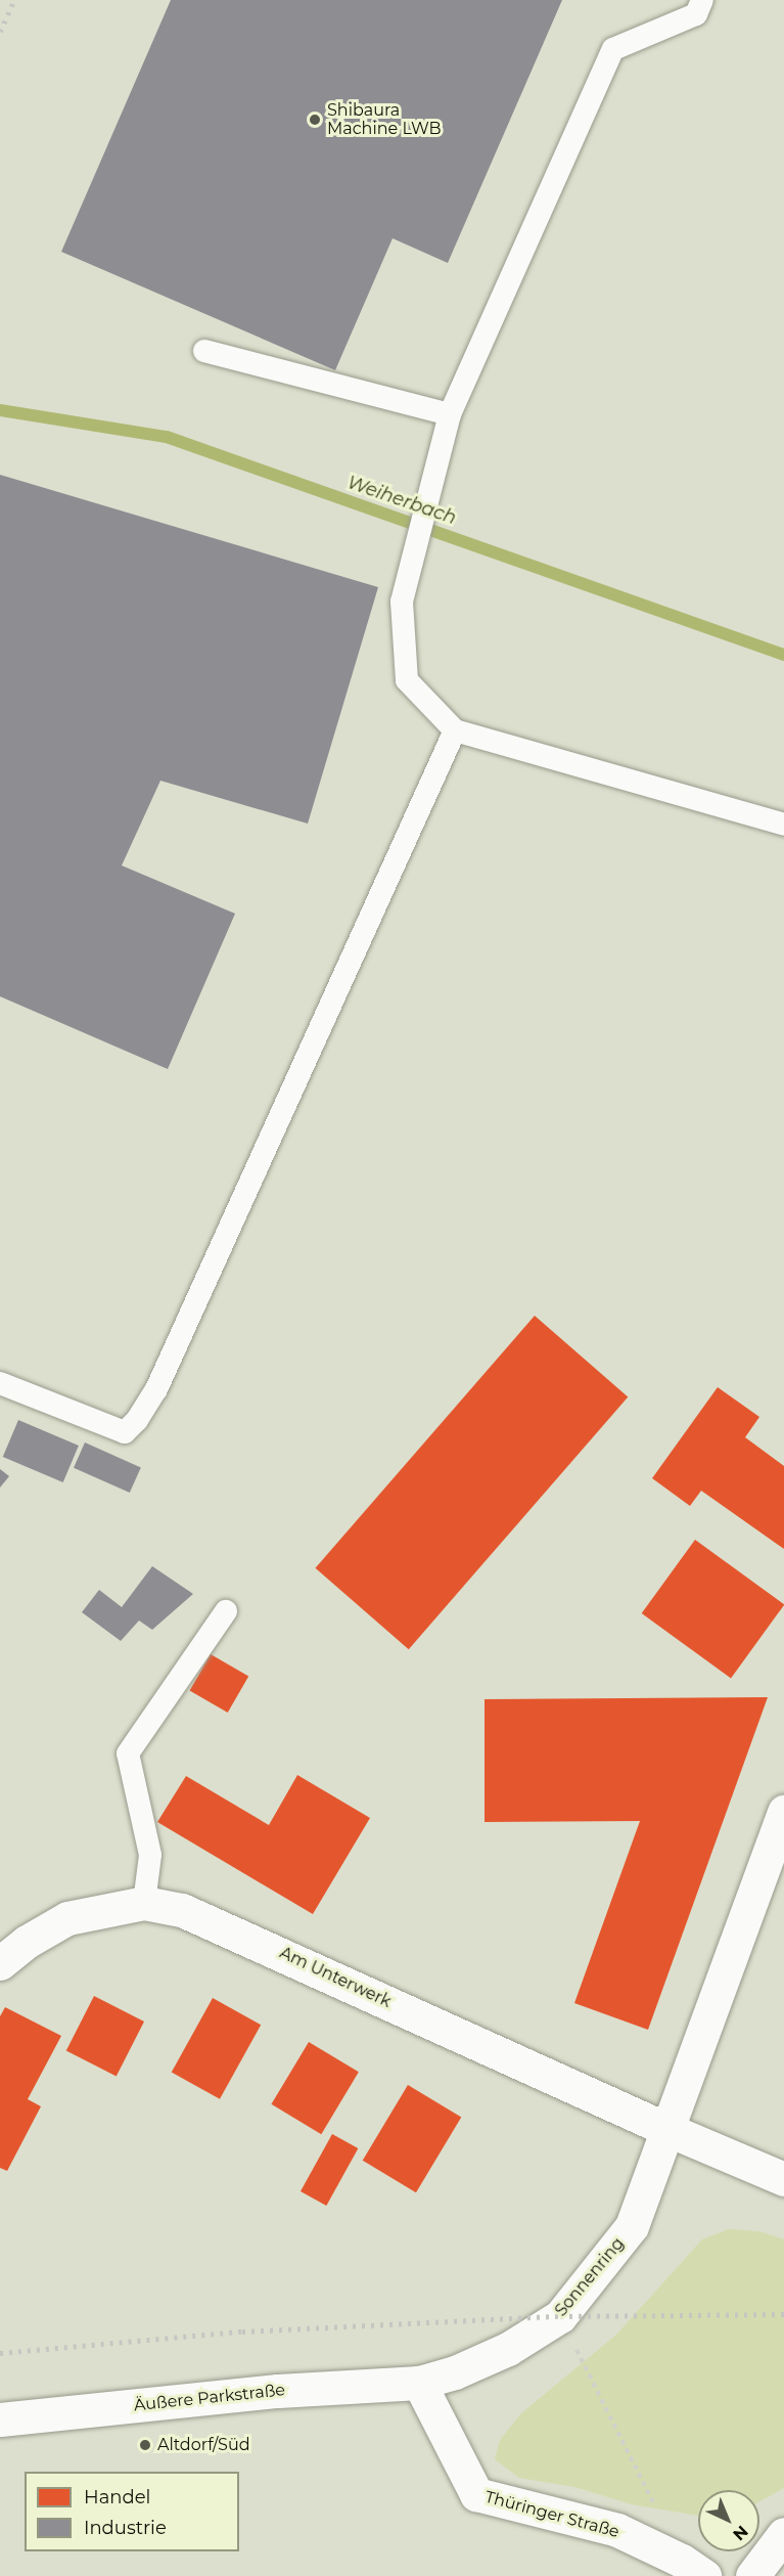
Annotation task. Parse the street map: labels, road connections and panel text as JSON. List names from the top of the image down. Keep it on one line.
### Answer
{"streets":{"street":["Am Unterwerk","Sonnenring","Äußere Parkstraße","Thüringer Straße"]},"crossings":[["Am Unterwerk","Sonnenring"],["Sonnenring","Äußere Parkstraße"],["Sonnenring","Thüringer Straße"],["Äußere Parkstraße","Thüringer Straße"]],"water":["Weiherbach"],"places":["Shibaura Machine LWB","Altdorf/Süd"],"legend":["Handel","Industrie"],"north":"bottom right"}
